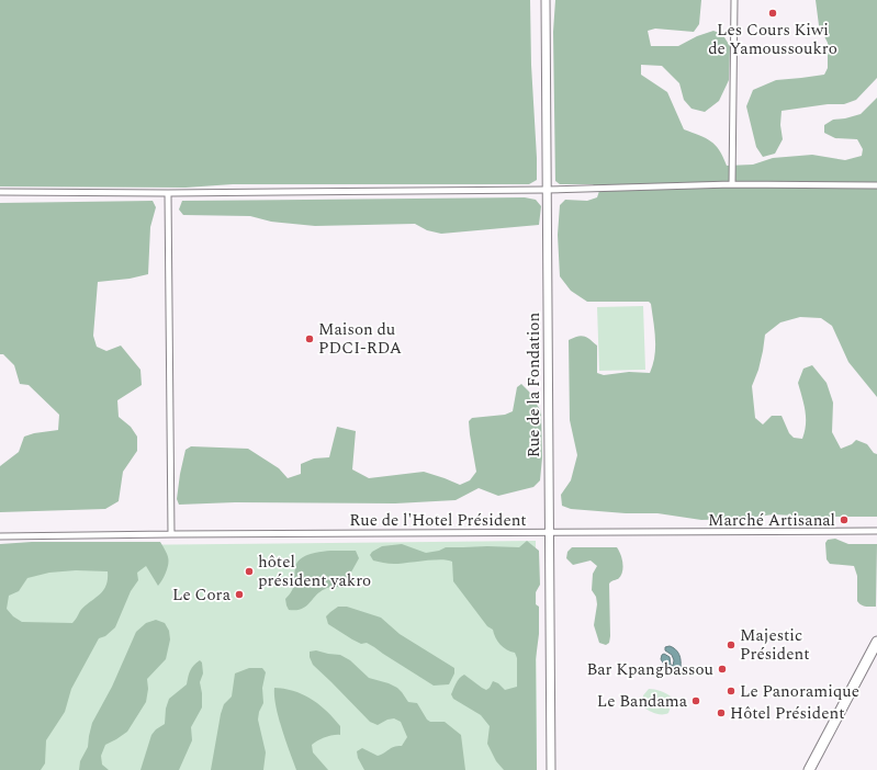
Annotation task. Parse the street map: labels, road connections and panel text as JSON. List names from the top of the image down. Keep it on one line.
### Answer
{"streets":{"street":["Rue de la Fondation","Rue de l'Hotel Président"]},"crossings":[["Rue de la Fondation","Rue de l'Hotel Président"]],"places":["Les Cours Kiwi de Yamoussoukro","Maison du PDCI-RDA","Marché Artisanal","hôtel président yakro","Le Cora","Majestic Président","Bar Kpangbassou","Le Panoramique","Le Bandama","Hôtel Président"]}
